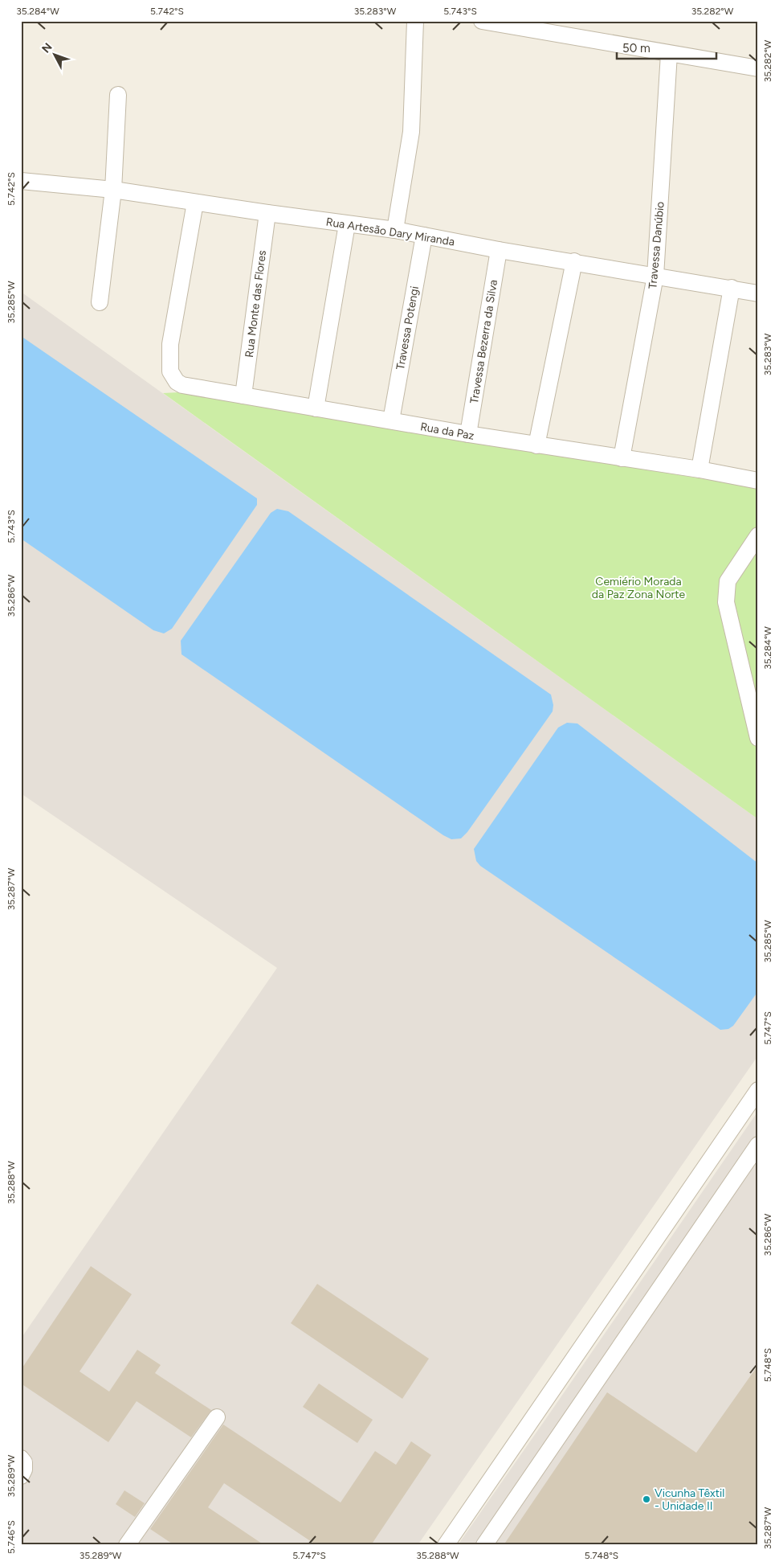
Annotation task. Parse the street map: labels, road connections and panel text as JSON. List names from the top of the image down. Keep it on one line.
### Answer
{"streets":{"street":["Rua Artesão Dary Miranda","Travessa Danúbio","Rua Monte das Flores","Travessa Potengi","Travessa Bezerra da Silva","Rua da Paz"]},"crossings":[["Rua Artesão Dary Miranda","Travessa Danúbio"],["Rua Artesão Dary Miranda","Rua Monte das Flores"],["Rua Artesão Dary Miranda","Travessa Potengi"],["Rua Artesão Dary Miranda","Travessa Bezerra da Silva"],["Rua Artesão Dary Miranda","Rua da Paz"],["Travessa Danúbio","Rua da Paz"],["Rua Monte das Flores","Rua da Paz"],["Travessa Potengi","Rua da Paz"],["Travessa Bezerra da Silva","Rua da Paz"]],"parks":["Cemiério Morada da Paz Zona Norte"],"places":["Vicunha Têxtil - Unidade II"],"scale_bar":"50 m","north":"top left","coordinates":["35.284°W","5.742°S","35.283°W","5.743°S","35.282°W","35.285°W","35.286°W","35.287°W","5.747°S","35.288°W","5.748°S","35.289°W","5.746°S"]}
